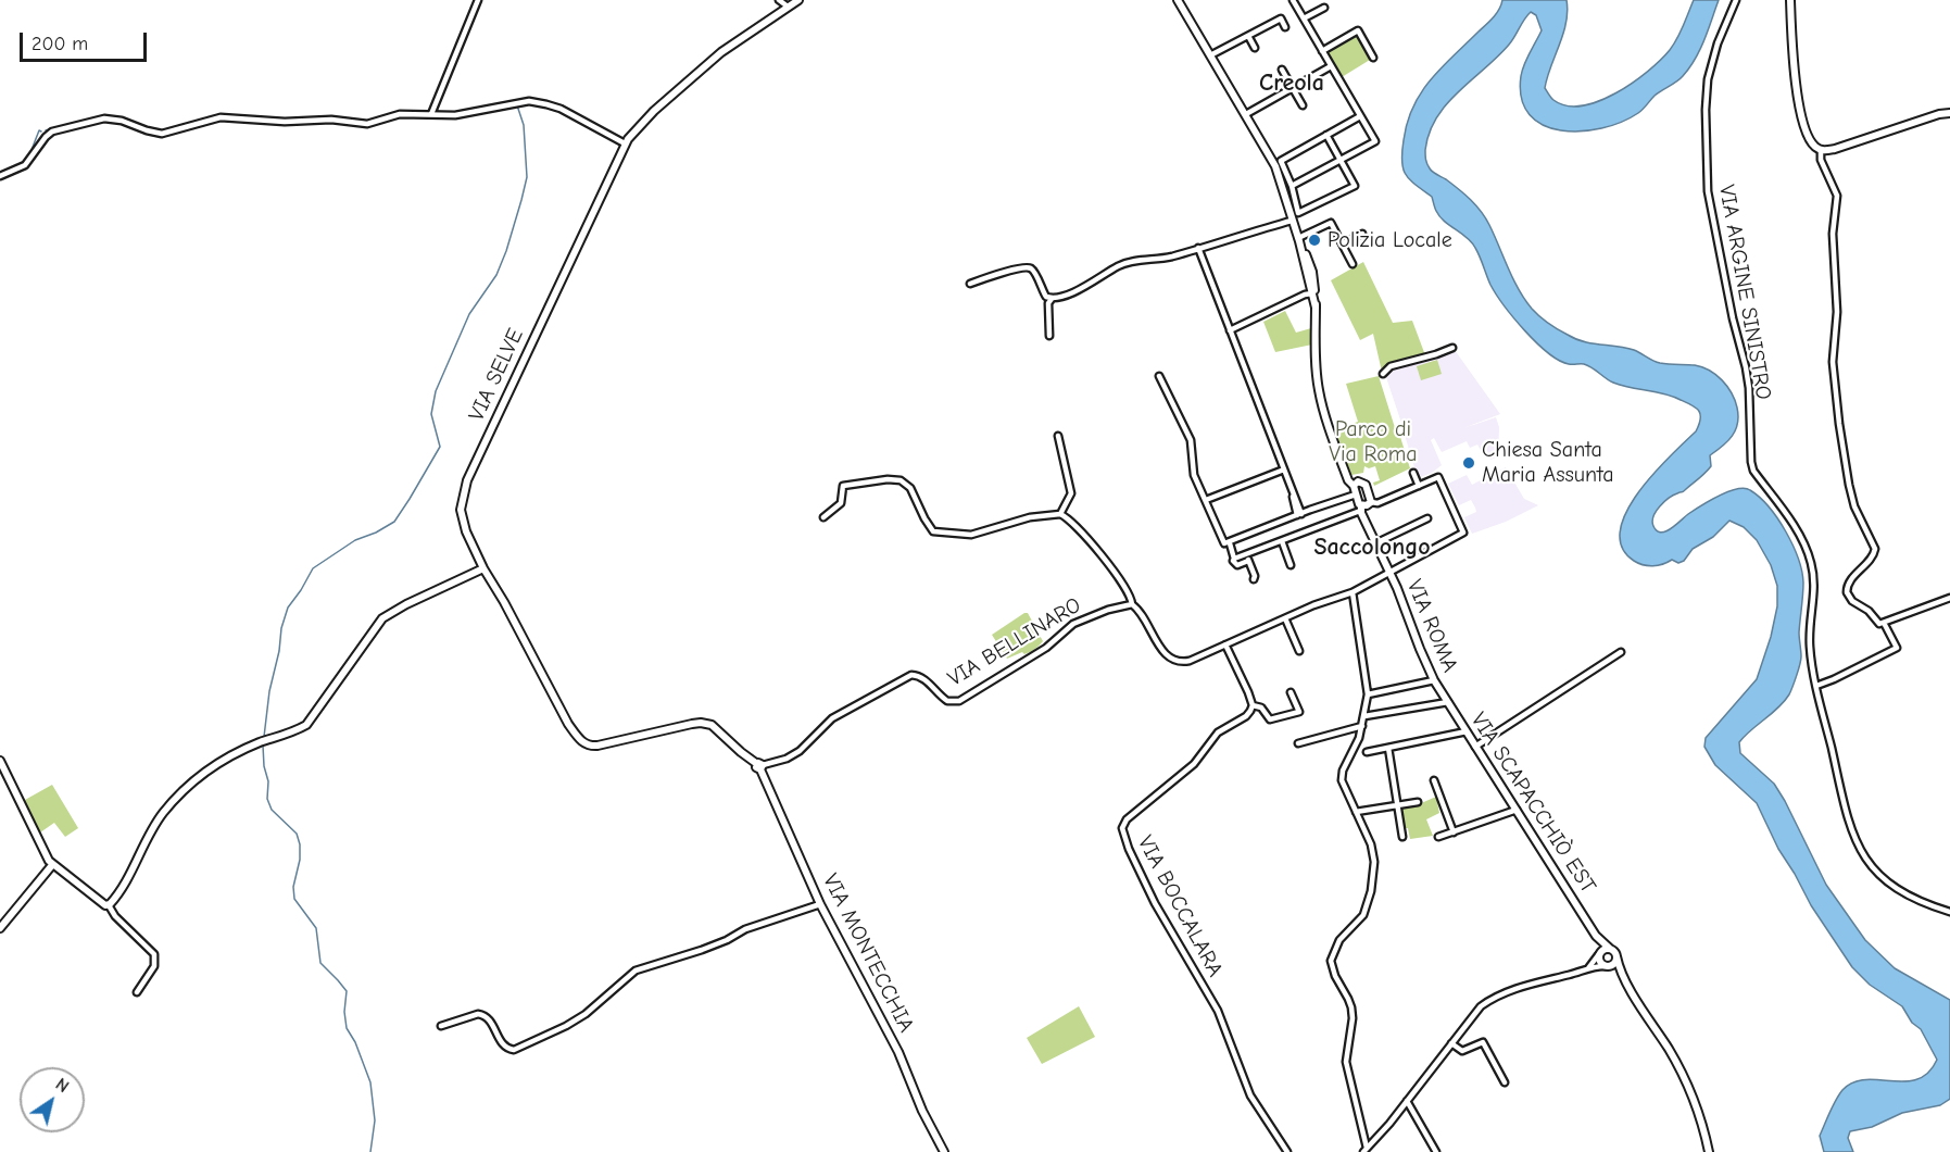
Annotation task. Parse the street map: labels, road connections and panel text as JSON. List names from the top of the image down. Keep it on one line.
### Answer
{"streets":{"street":["VIA ARGINE SINISTRO","VIA SELVE","VIA ROMA","VIA BELLINARO","VIA SCAPACCHIÒ EST","VIA BOCCALARA","VIA MONTECCHIA"]},"crossings":[["VIA ROMA","VIA SCAPACCHIÒ EST"],["VIA BELLINARO","VIA MONTECCHIA"]],"districts":["Creola","Saccolongo"],"parks":["Parco di Via Roma"],"places":["Polizia Locale","Chiesa Santa Maria Assunta"],"scale_bar":"200 m","north":"top right"}
